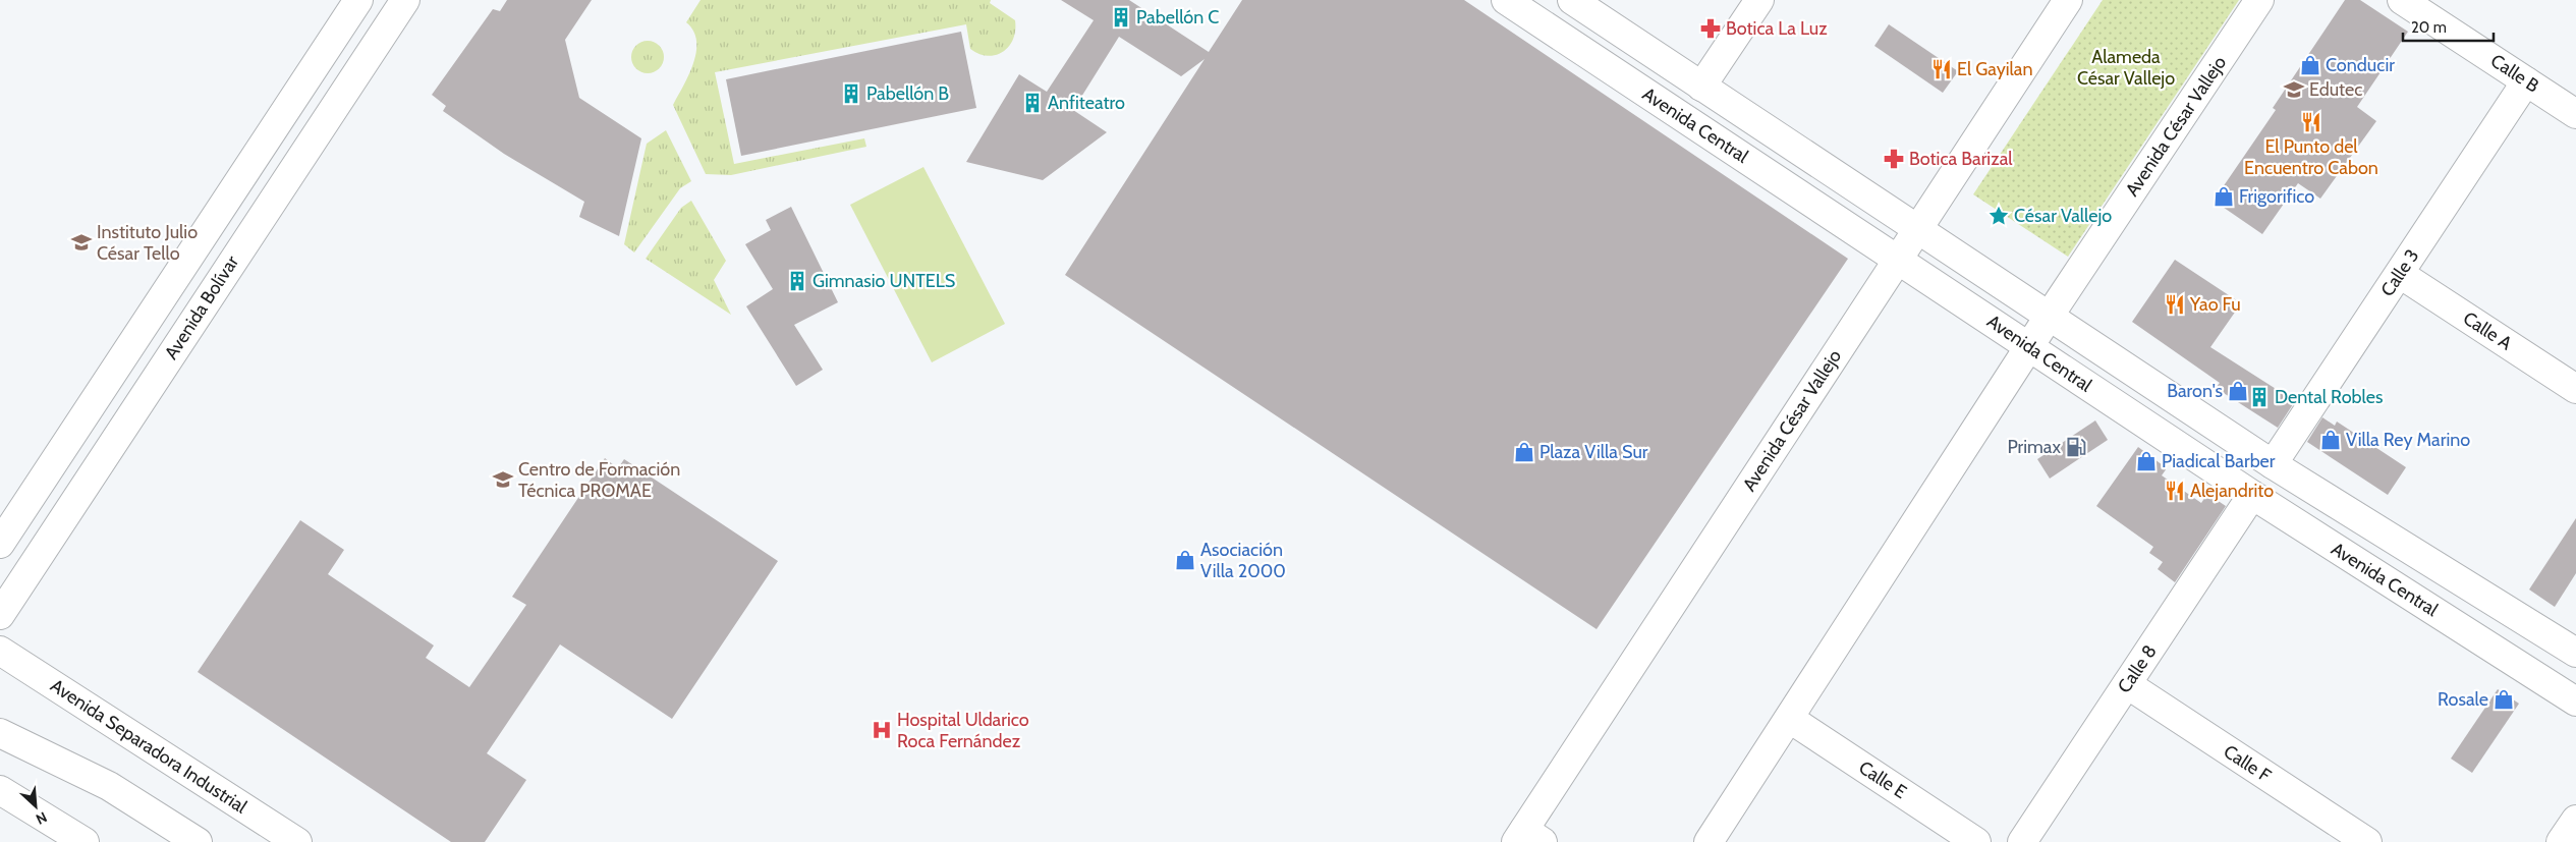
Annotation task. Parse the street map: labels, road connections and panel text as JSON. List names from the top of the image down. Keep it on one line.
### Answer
{"streets":{"street":["Calle B","Avenida Central","Avenida César Vallejo","Calle 3","Avenida Bolívar","Calle A","Calle 8","Avenida Separadora Industrial","Calle F","Calle E"]},"crossings":[["Calle B","Calle 3"],["Avenida Central","Avenida César Vallejo"],["Avenida Central","Calle 3"],["Avenida Central","Calle 8"],["Avenida César Vallejo","Calle E"],["Calle 3","Calle A"],["Calle 8","Calle F"]],"parks":["Alameda César Vallejo"],"places":{"building":["Pabellón C","Pabellón B","Anfiteatro","Gimnasio UNTELS","Dental Robles"],"pharmacy":["Botica La Luz","Botica Barizal"],"shop":["Conducir","Frigorifico","Baron's","Villa Rey Marino","Plaza Villa Sur","Piadical Barber","Asociación Villa 2000","Rosale"],"restaurant":["El Gayilan","El Punto del Encuentro Cabon","Yao Fu","Alejandrito"],"school or university":["Edutec","Instituto Julio César Tello","Centro de Formación Técnica PROMAE"],"place":["César Vallejo"],"fuel station":["Primax"],"hospital":["Hospital Uldarico Roca Fernández"]},"scale_bar":"20 m","north":"bottom right"}
